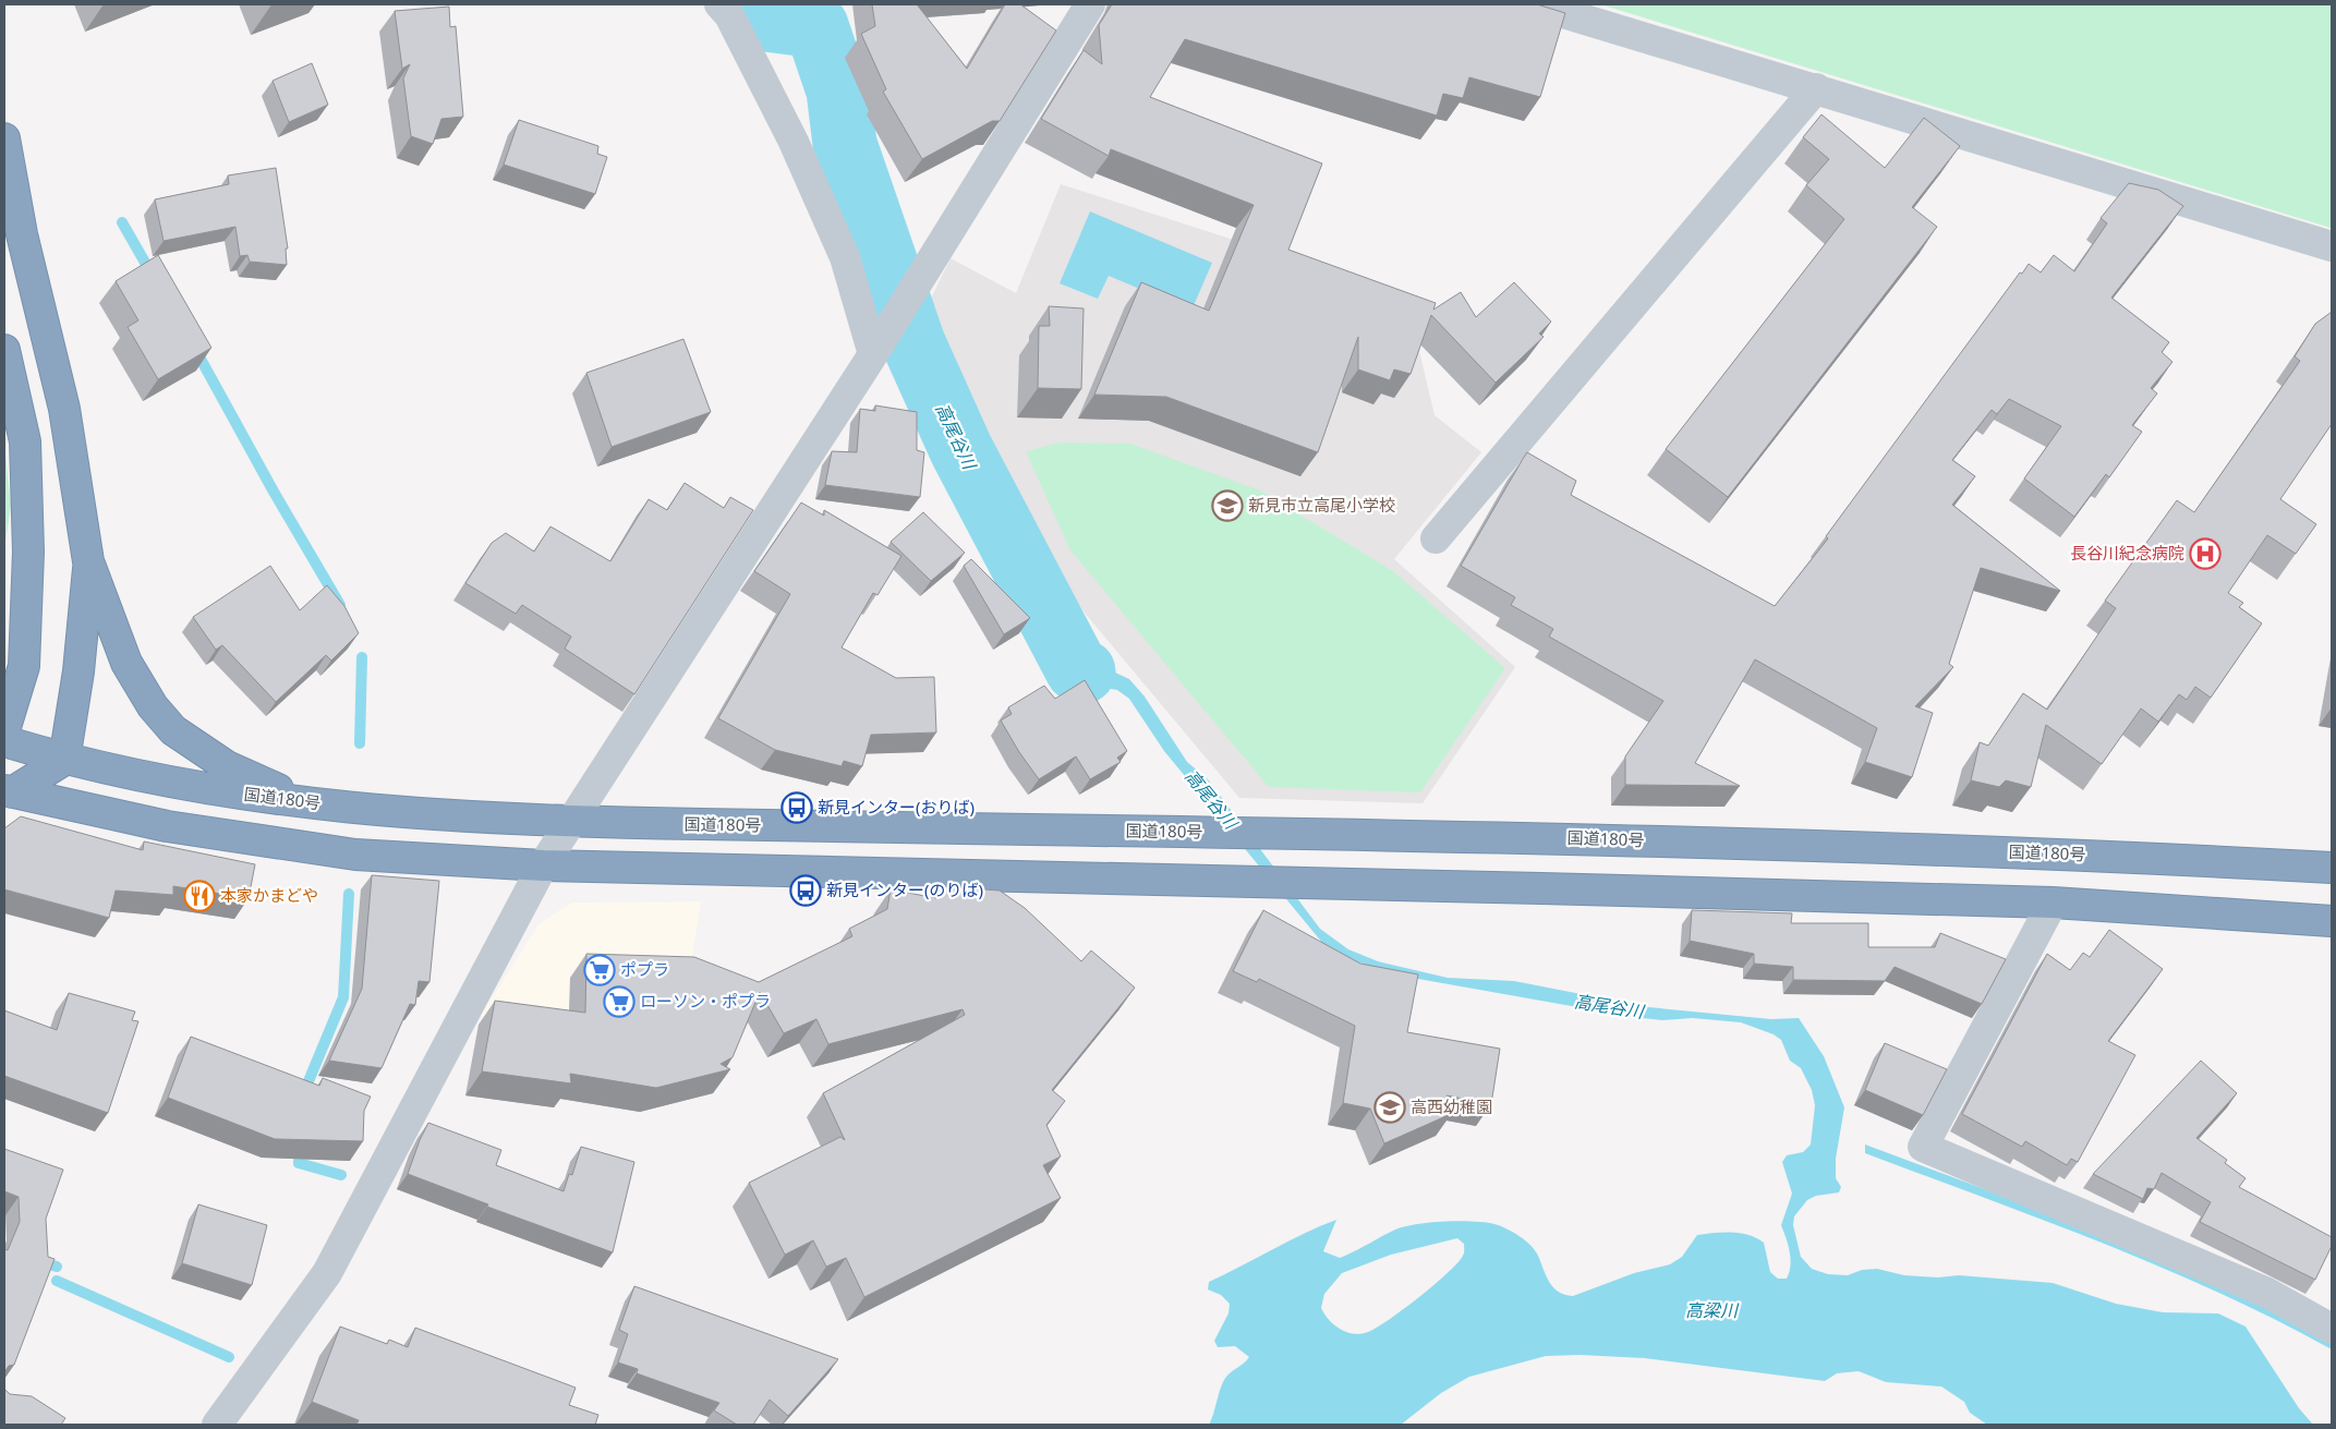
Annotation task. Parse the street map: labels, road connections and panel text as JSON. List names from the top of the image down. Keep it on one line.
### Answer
{"streets":{"highway":["国道180号"]},"water":["高尾谷川","高梁川"],"places":{"school or university":["新見市立高尾小学校","高西幼稚園"],"hospital":["長谷川紀念病院"],"bus stop":["新見インター(おりば)","新見インター(のりば)"],"restaurant":["本家かまどや"],"supermarket":["ポプラ","ローソン・ポプラ"]}}
